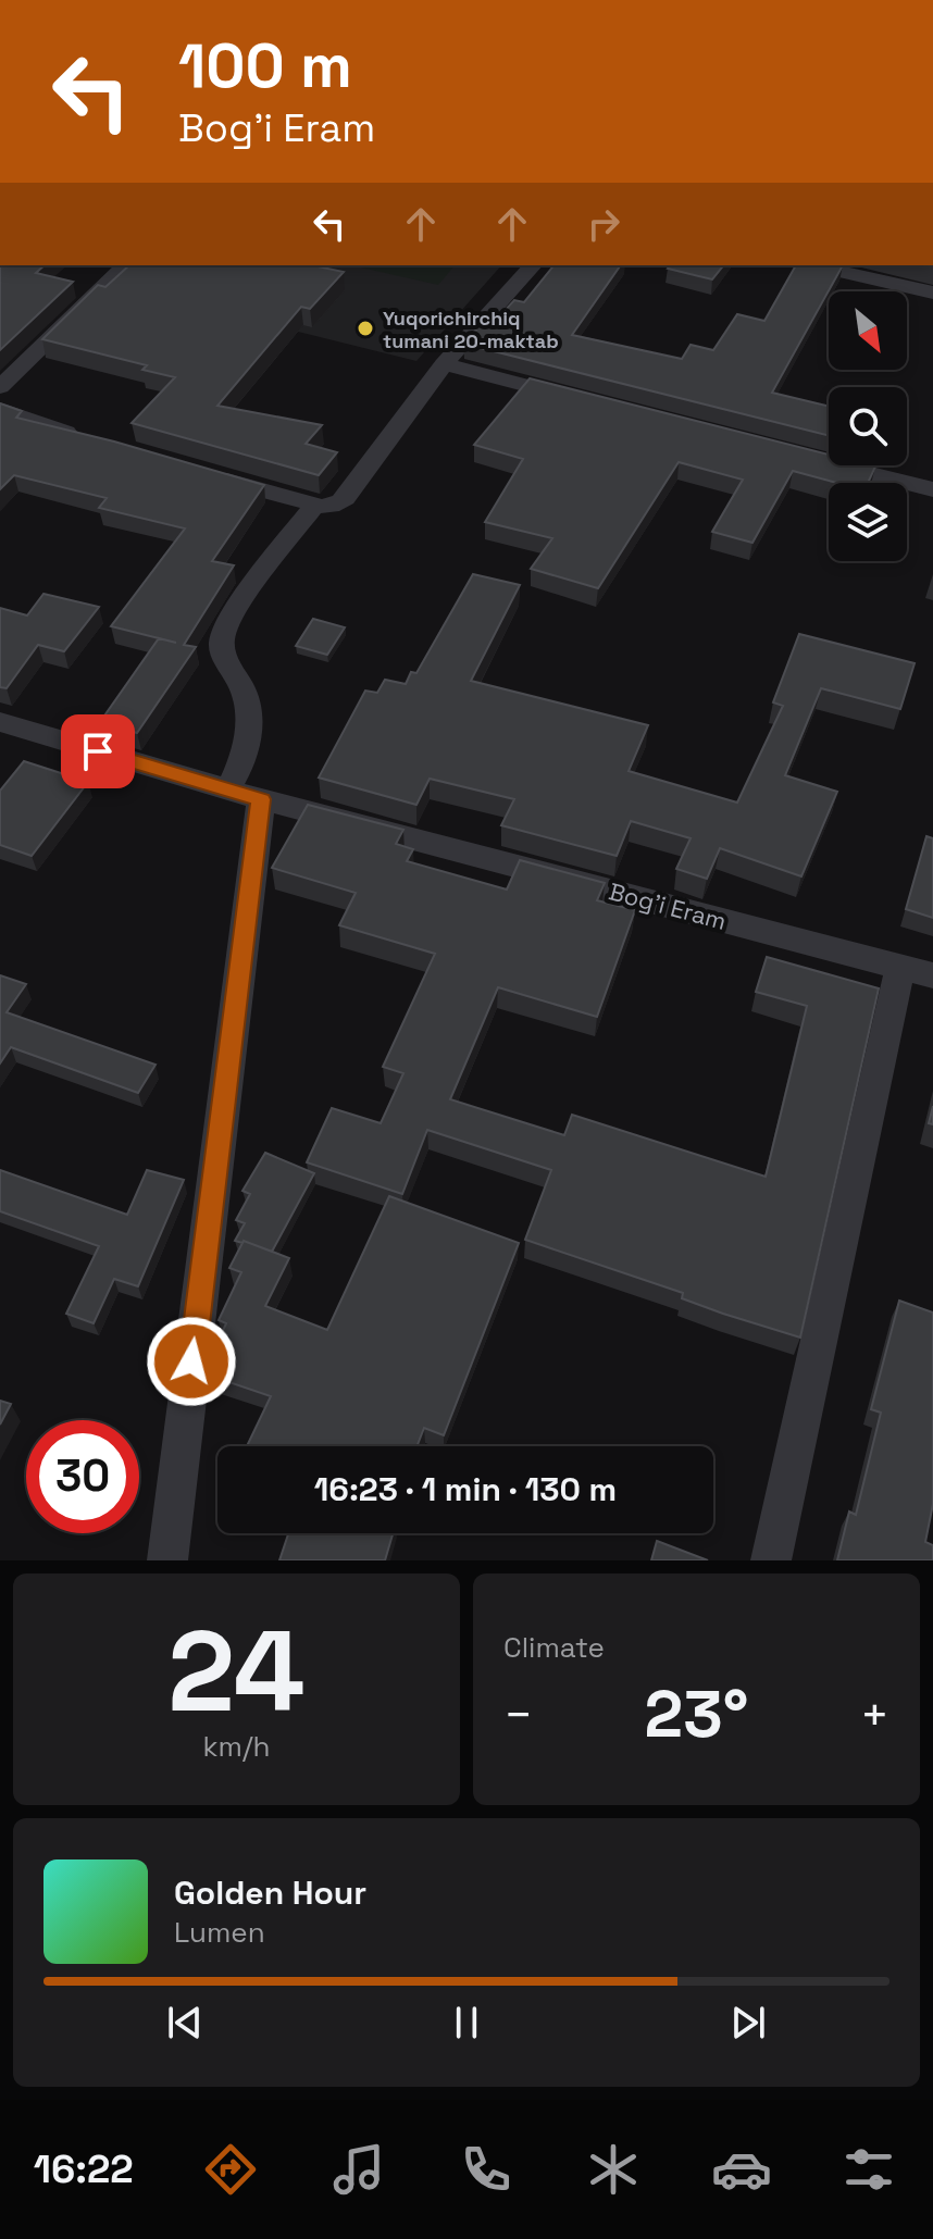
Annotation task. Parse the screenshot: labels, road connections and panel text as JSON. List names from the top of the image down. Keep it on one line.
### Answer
{"streets":{"street":["Bog'i Eram"]},"places":["Yuqorichirchiq tumani 20-maktab"],"north":"bottom right","page":{"turn":["100 m","Bog'i Eram"],"limit":"30","trip":"16:23 · 1 min · 130 m","tile":[["24","km/h"],"Climate"],"heat":["−","23°","+"],"song":["Golden Hour","Lumen"],"tabs":"16:22"}}
